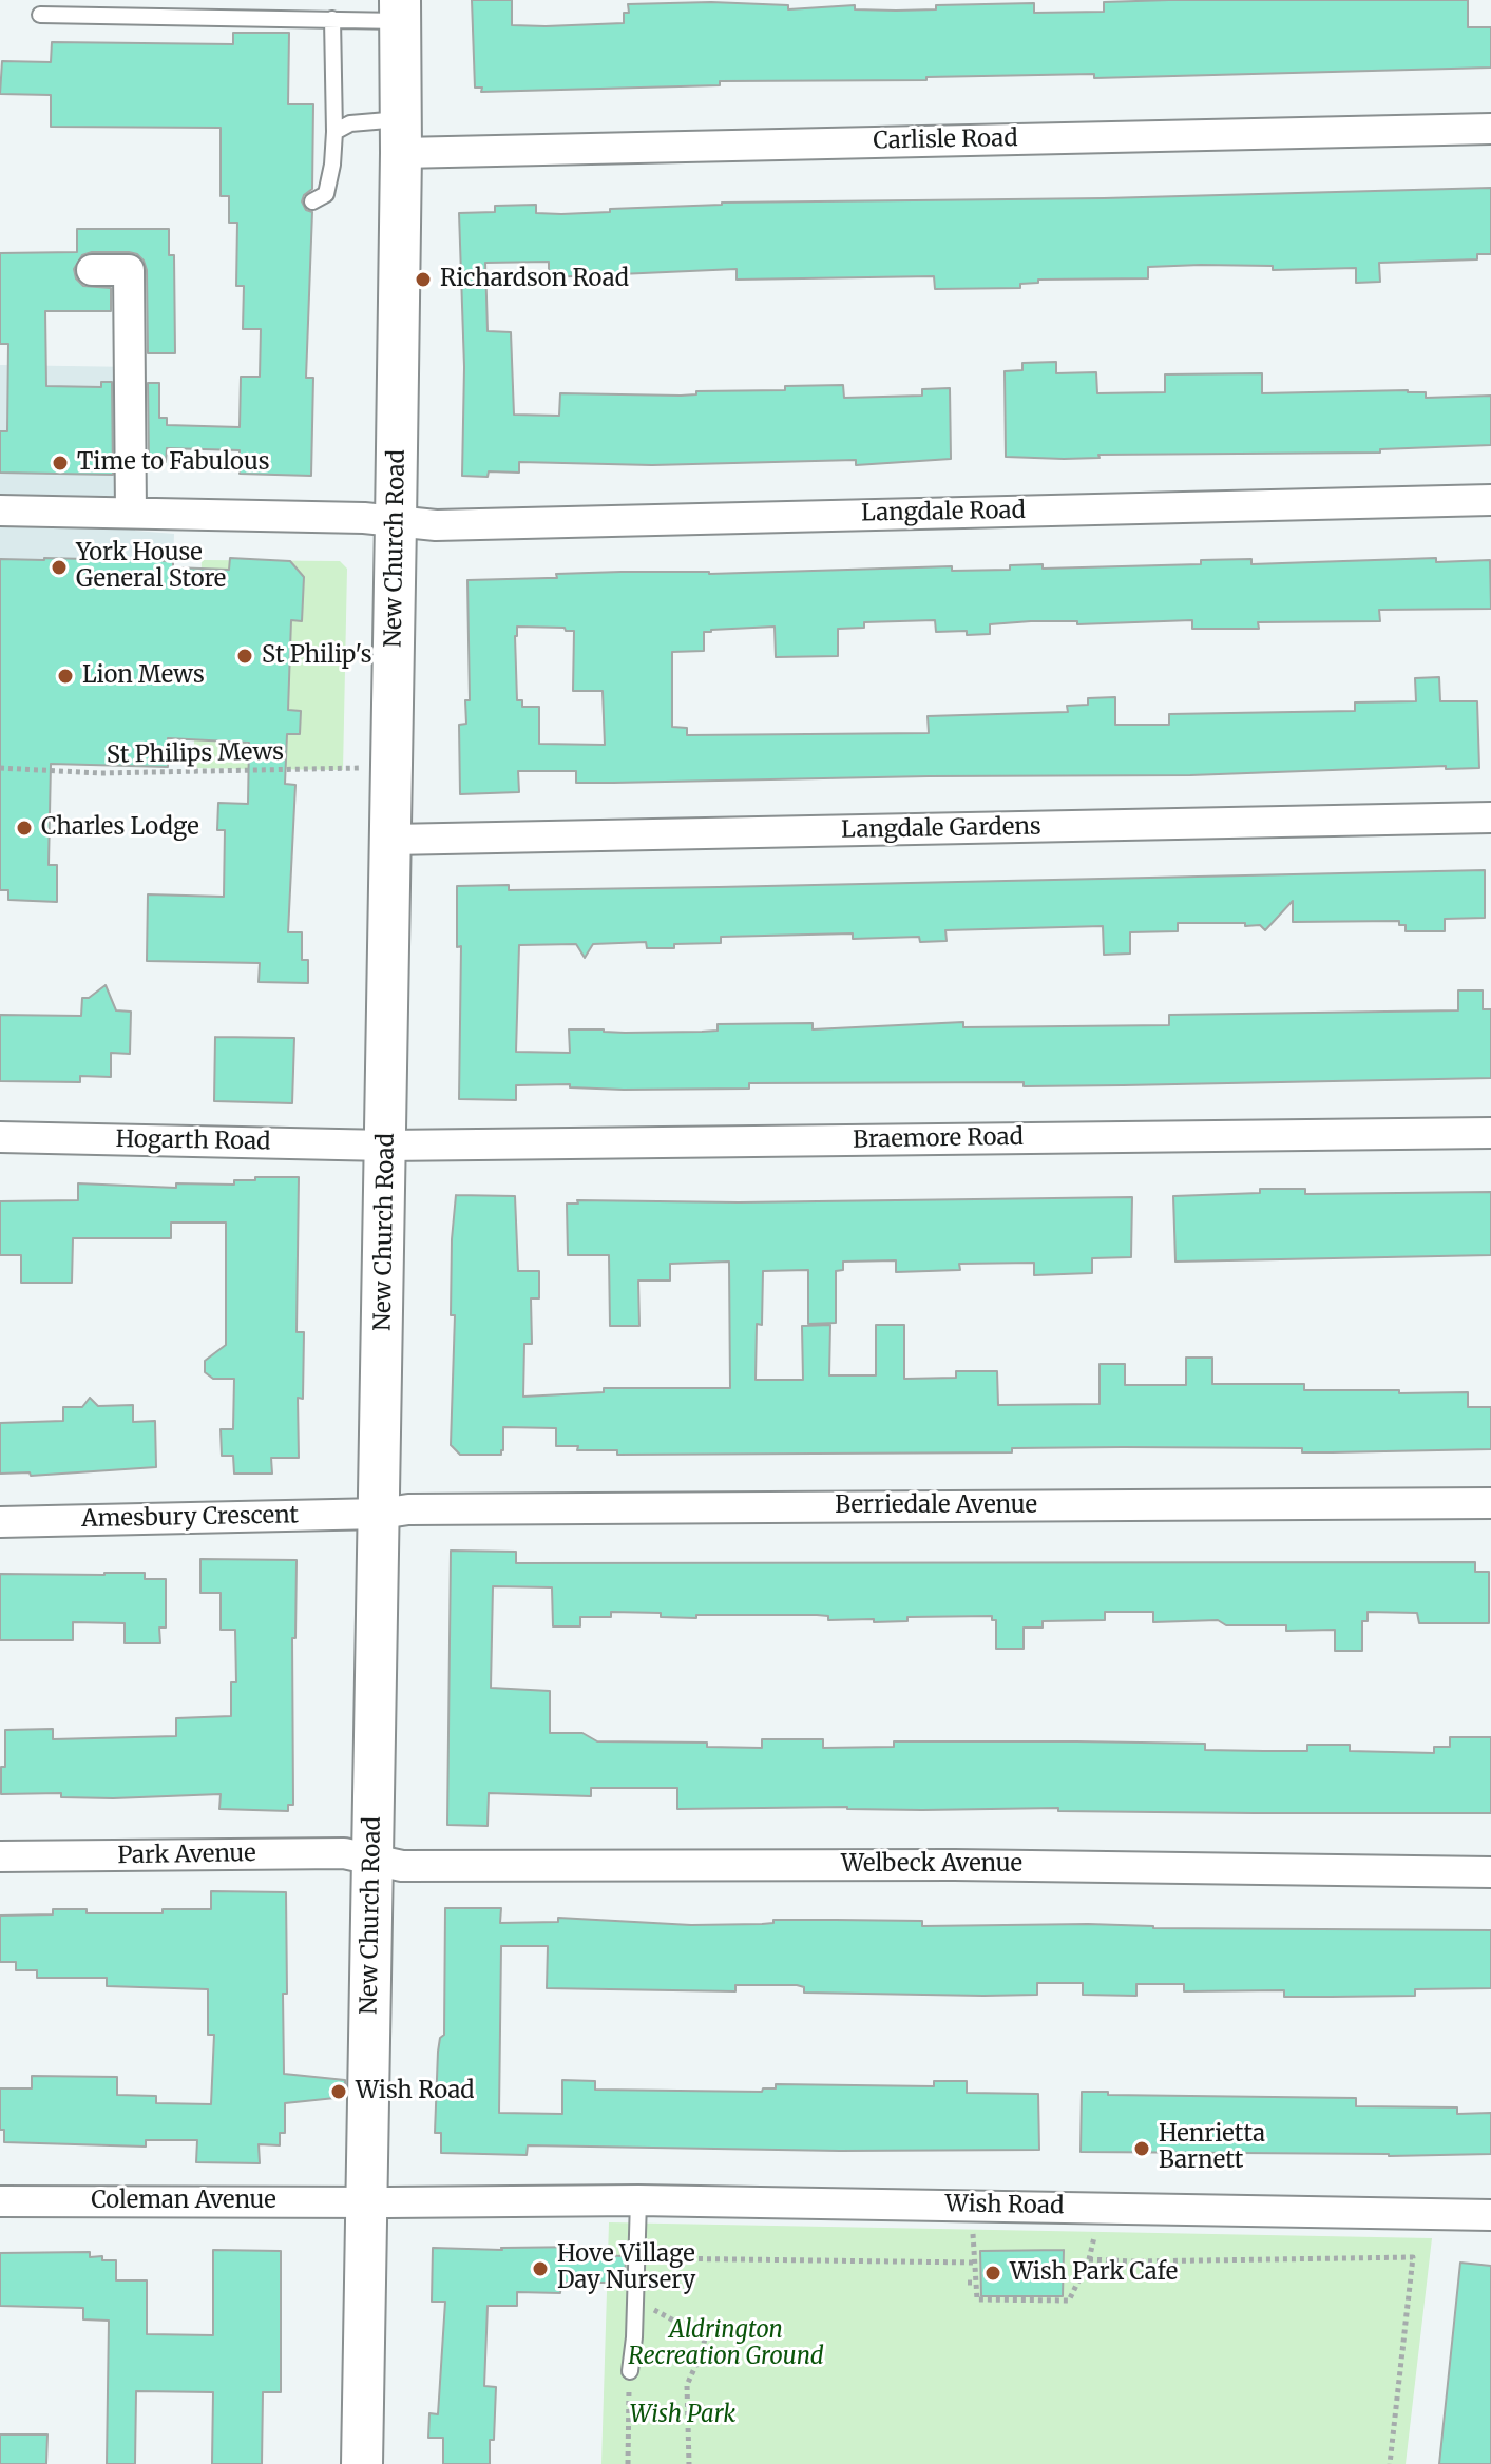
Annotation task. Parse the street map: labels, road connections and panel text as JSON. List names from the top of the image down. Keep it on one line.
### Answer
{"streets":{"main road":["New Church Road"],"street":["Carlisle Road","Langdale Road","Langdale Gardens","Braemore Road","Hogarth Road","Berriedale Avenue","Amesbury Crescent","Park Avenue","Welbeck Avenue","Coleman Avenue","Wish Road"],"path":["St Philips Mews"]},"crossings":[["Carlisle Road","New Church Road"],["Langdale Road","New Church Road"],["New Church Road","St Philips Mews"],["New Church Road","Langdale Gardens"],["New Church Road","Braemore Road"],["New Church Road","Hogarth Road"],["New Church Road","Berriedale Avenue"],["New Church Road","Amesbury Crescent"],["New Church Road","Park Avenue"],["New Church Road","Welbeck Avenue"],["New Church Road","Coleman Avenue"],["New Church Road","Wish Road"],["Braemore Road","Hogarth Road"],["Berriedale Avenue","Amesbury Crescent"],["Park Avenue","Welbeck Avenue"],["Coleman Avenue","Wish Road"]],"parks":["Aldrington Recreation Ground","Wish Park"],"places":["Richardson Road","Time to Fabulous","York House General Store","St Philip's","Lion Mews","Charles Lodge","Wish Road","Henrietta Barnett","Hove Village Day Nursery","Wish Park Cafe"]}
